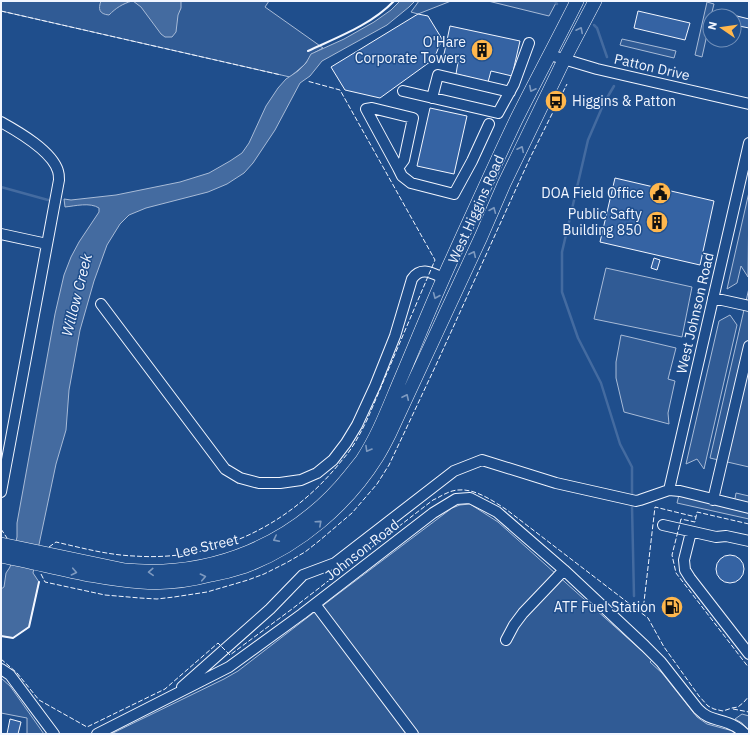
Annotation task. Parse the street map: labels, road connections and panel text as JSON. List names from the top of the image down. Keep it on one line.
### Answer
{"streets":{"main road":["West Higgins Road","Lee Street"],"street":["Patton Drive","West Johnson Road","Johnson Road"]},"crossings":[["Patton Drive","West Higgins Road"],["West Higgins Road","Lee Street"]],"water":["Willow Creek"],"places":{"building":["O'Hare Corporate Towers","Public Safty Building 850"],"bus stop":["Higgins & Patton"],"public building":["DOA Field Office"],"fuel station":["ATF Fuel Station"]},"north":"left"}
